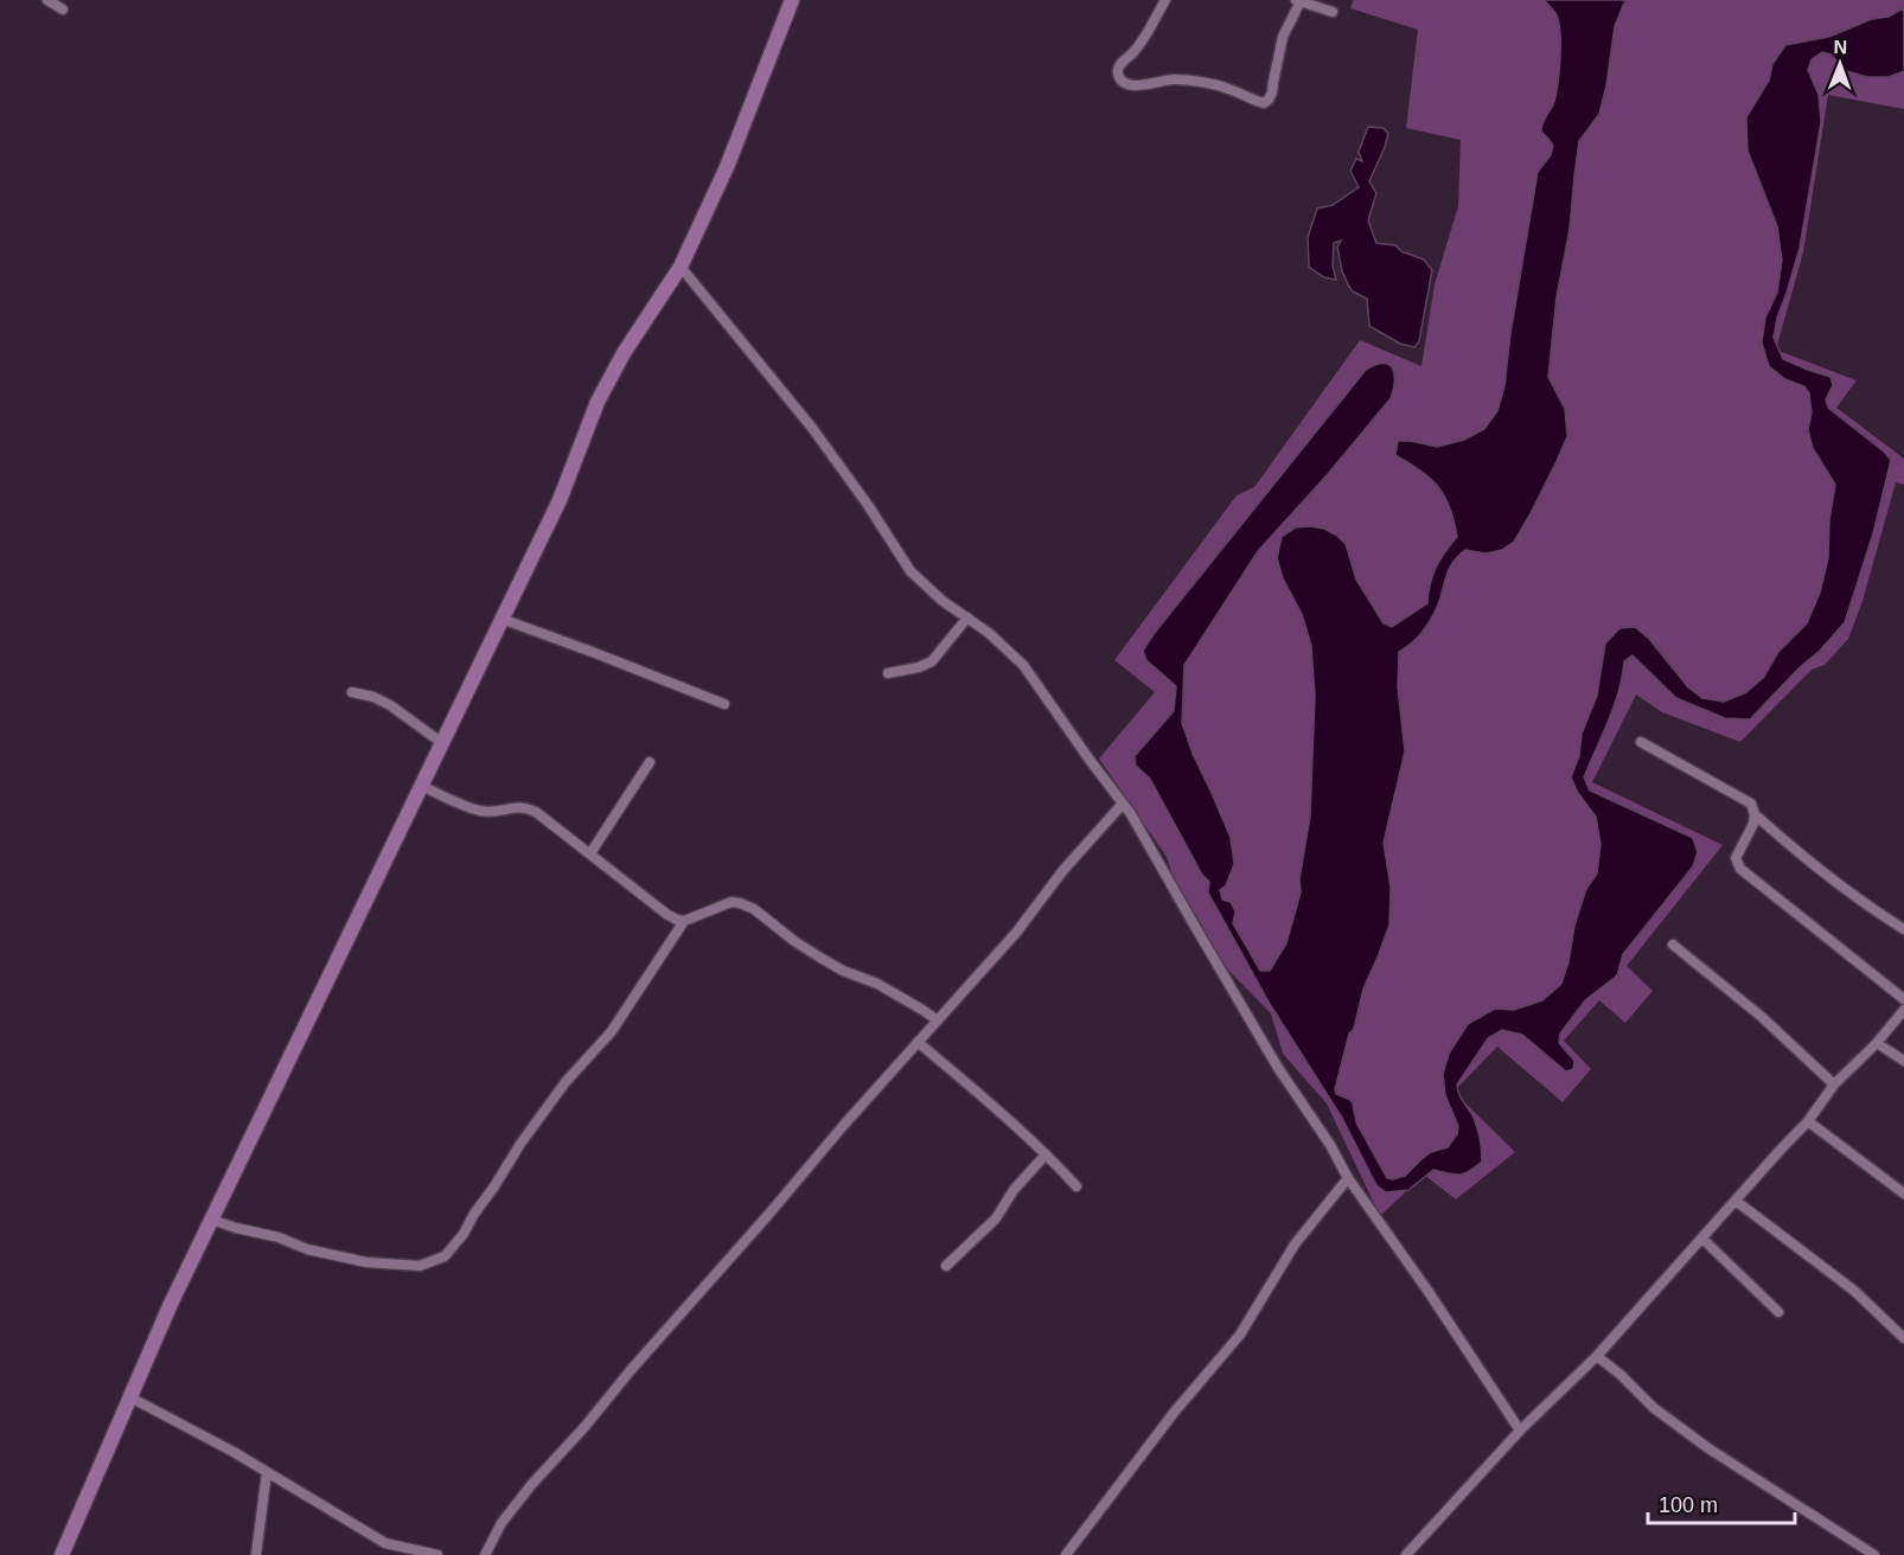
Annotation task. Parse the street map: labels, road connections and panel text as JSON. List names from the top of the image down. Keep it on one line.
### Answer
{"scale_bar":"100 m","north":"top"}
